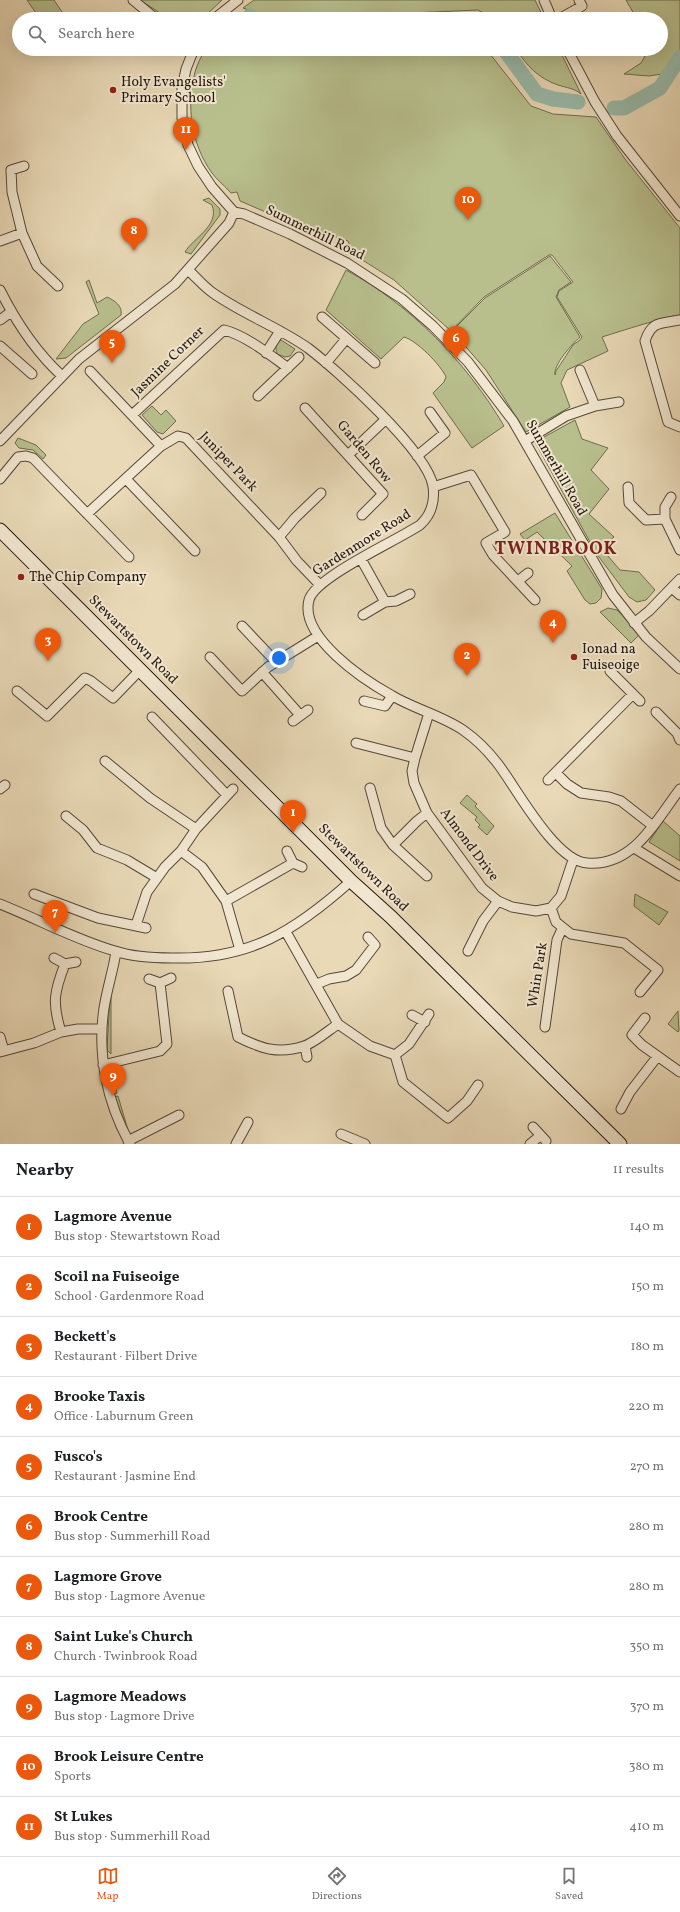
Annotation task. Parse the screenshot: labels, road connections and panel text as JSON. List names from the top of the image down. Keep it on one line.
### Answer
{"streets":{"main road":["Stewartstown Road"],"street":["Summerhill Road","Jasmine Corner","Garden Row","Juniper Park","Gardenmore Road","Almond Drive","Whin Park"]},"crossings":[["Juniper Park","Gardenmore Road"],["Gardenmore Road","Almond Drive"]],"districts":["TWINBROOK"],"places":["Holy Evangelists' Primary School","The Chip Company","Ionad na Fuiseoige"],"page":{"search":"Search here","pins":["11","10","8","6","5","4","3","2","1","7","9"],"heading":["Nearby","11 results"],"list":[{"mark":"1","name":"Lagmore Avenue","note":"Bus stop · Stewartstown Road","value":"140 m"},{"mark":"2","name":"Scoil na Fuiseoige","note":"School · Gardenmore Road","value":"150 m"},{"mark":"3","name":"Beckett's","note":"Restaurant · Filbert Drive","value":"180 m"},{"mark":"4","name":"Brooke Taxis","note":"Office · Laburnum Green","value":"220 m"},{"mark":"5","name":"Fusco's","note":"Restaurant · Jasmine End","value":"270 m"},{"mark":"6","name":"Brook Centre","note":"Bus stop · Summerhill Road","value":"280 m"},{"mark":"7","name":"Lagmore Grove","note":"Bus stop · Lagmore Avenue","value":"280 m"},{"mark":"8","name":"Saint Luke's Church","note":"Church · Twinbrook Road","value":"350 m"},{"mark":"9","name":"Lagmore Meadows","note":"Bus stop · Lagmore Drive","value":"370 m"},{"mark":"10","name":"Brook Leisure Centre","note":"Sports","value":"380 m"},{"mark":"11","name":"St Lukes","note":"Bus stop · Summerhill Road","value":"410 m"}],"nav":["Map","Directions","Saved"]}}
